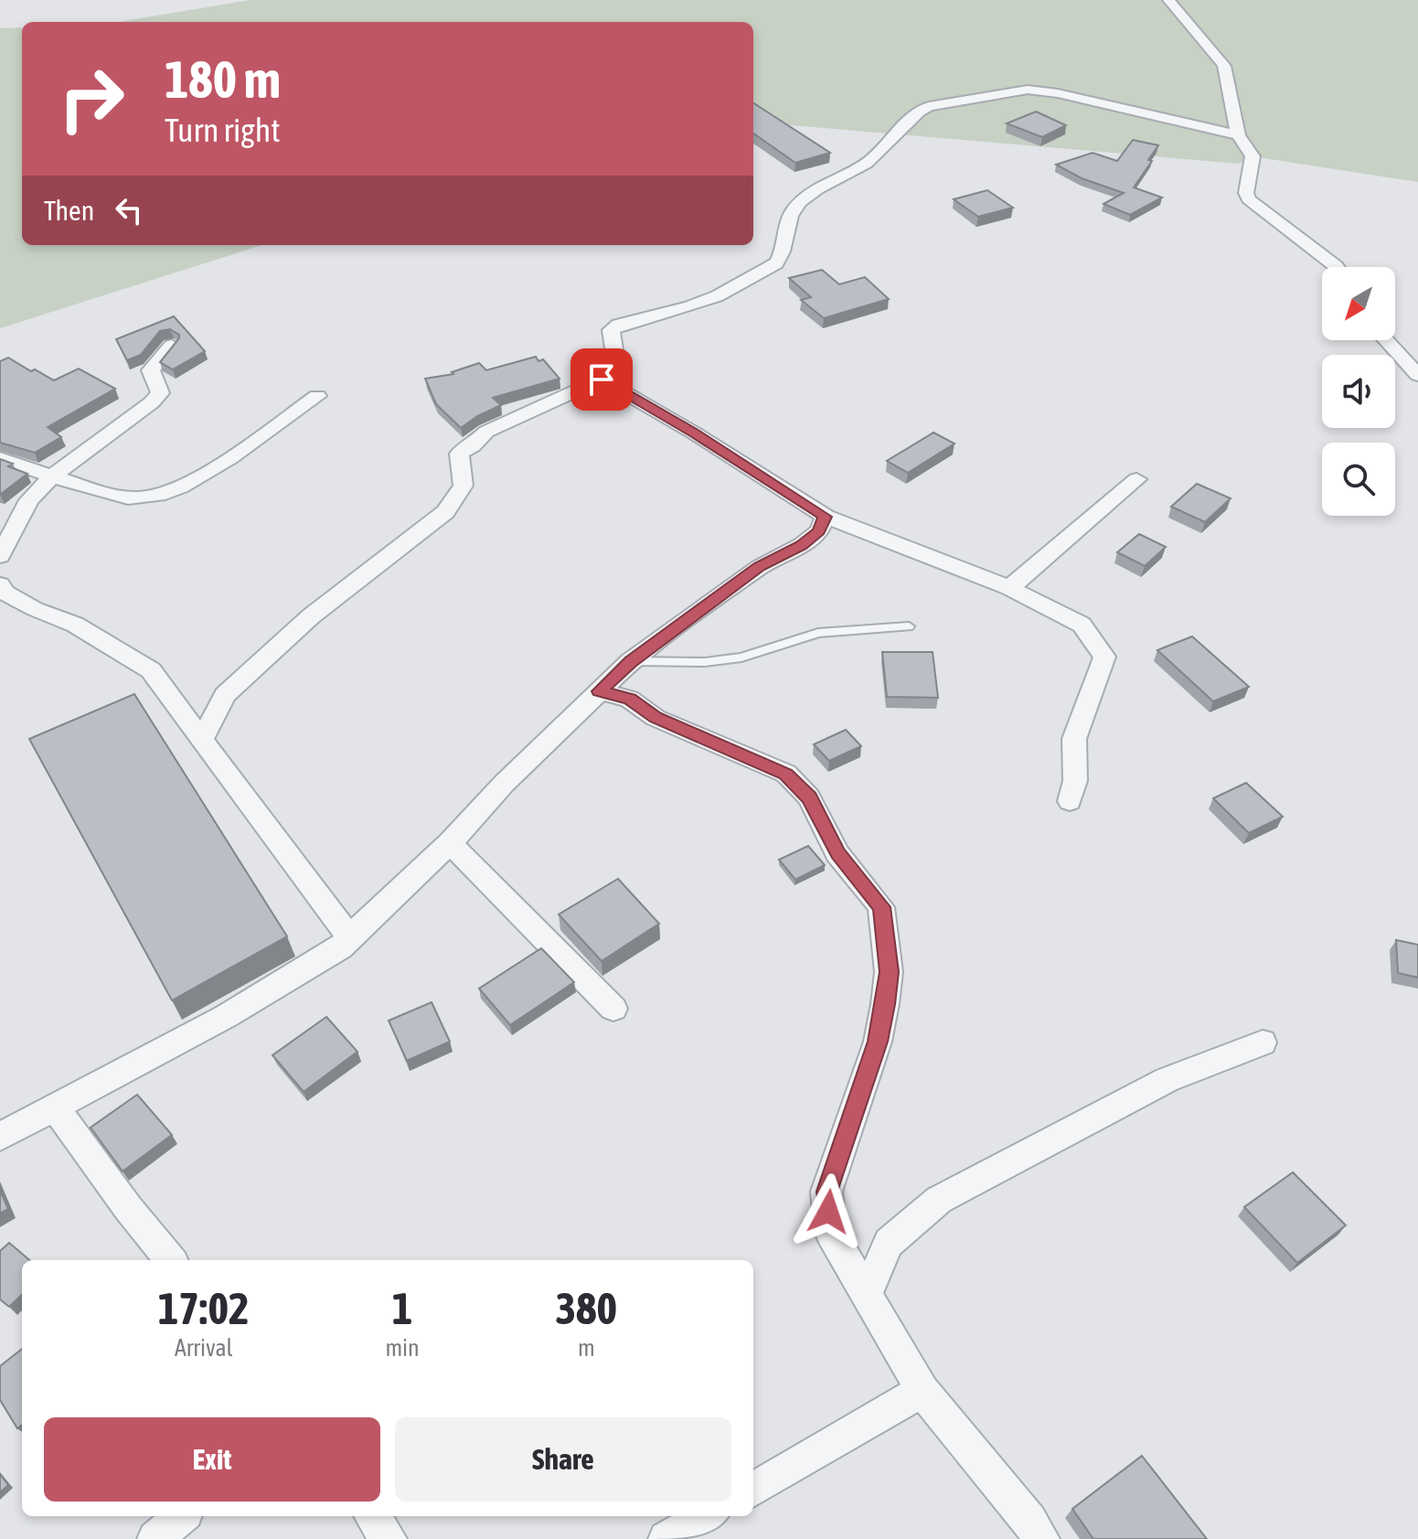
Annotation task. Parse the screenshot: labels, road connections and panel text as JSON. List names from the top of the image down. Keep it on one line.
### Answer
{"north":"bottom left","page":{"turn":["180 m","Turn right"],"then":"Then","eta":["17:02","Arrival","1","min","380","m"],"buttons":["Exit","Share"]}}
